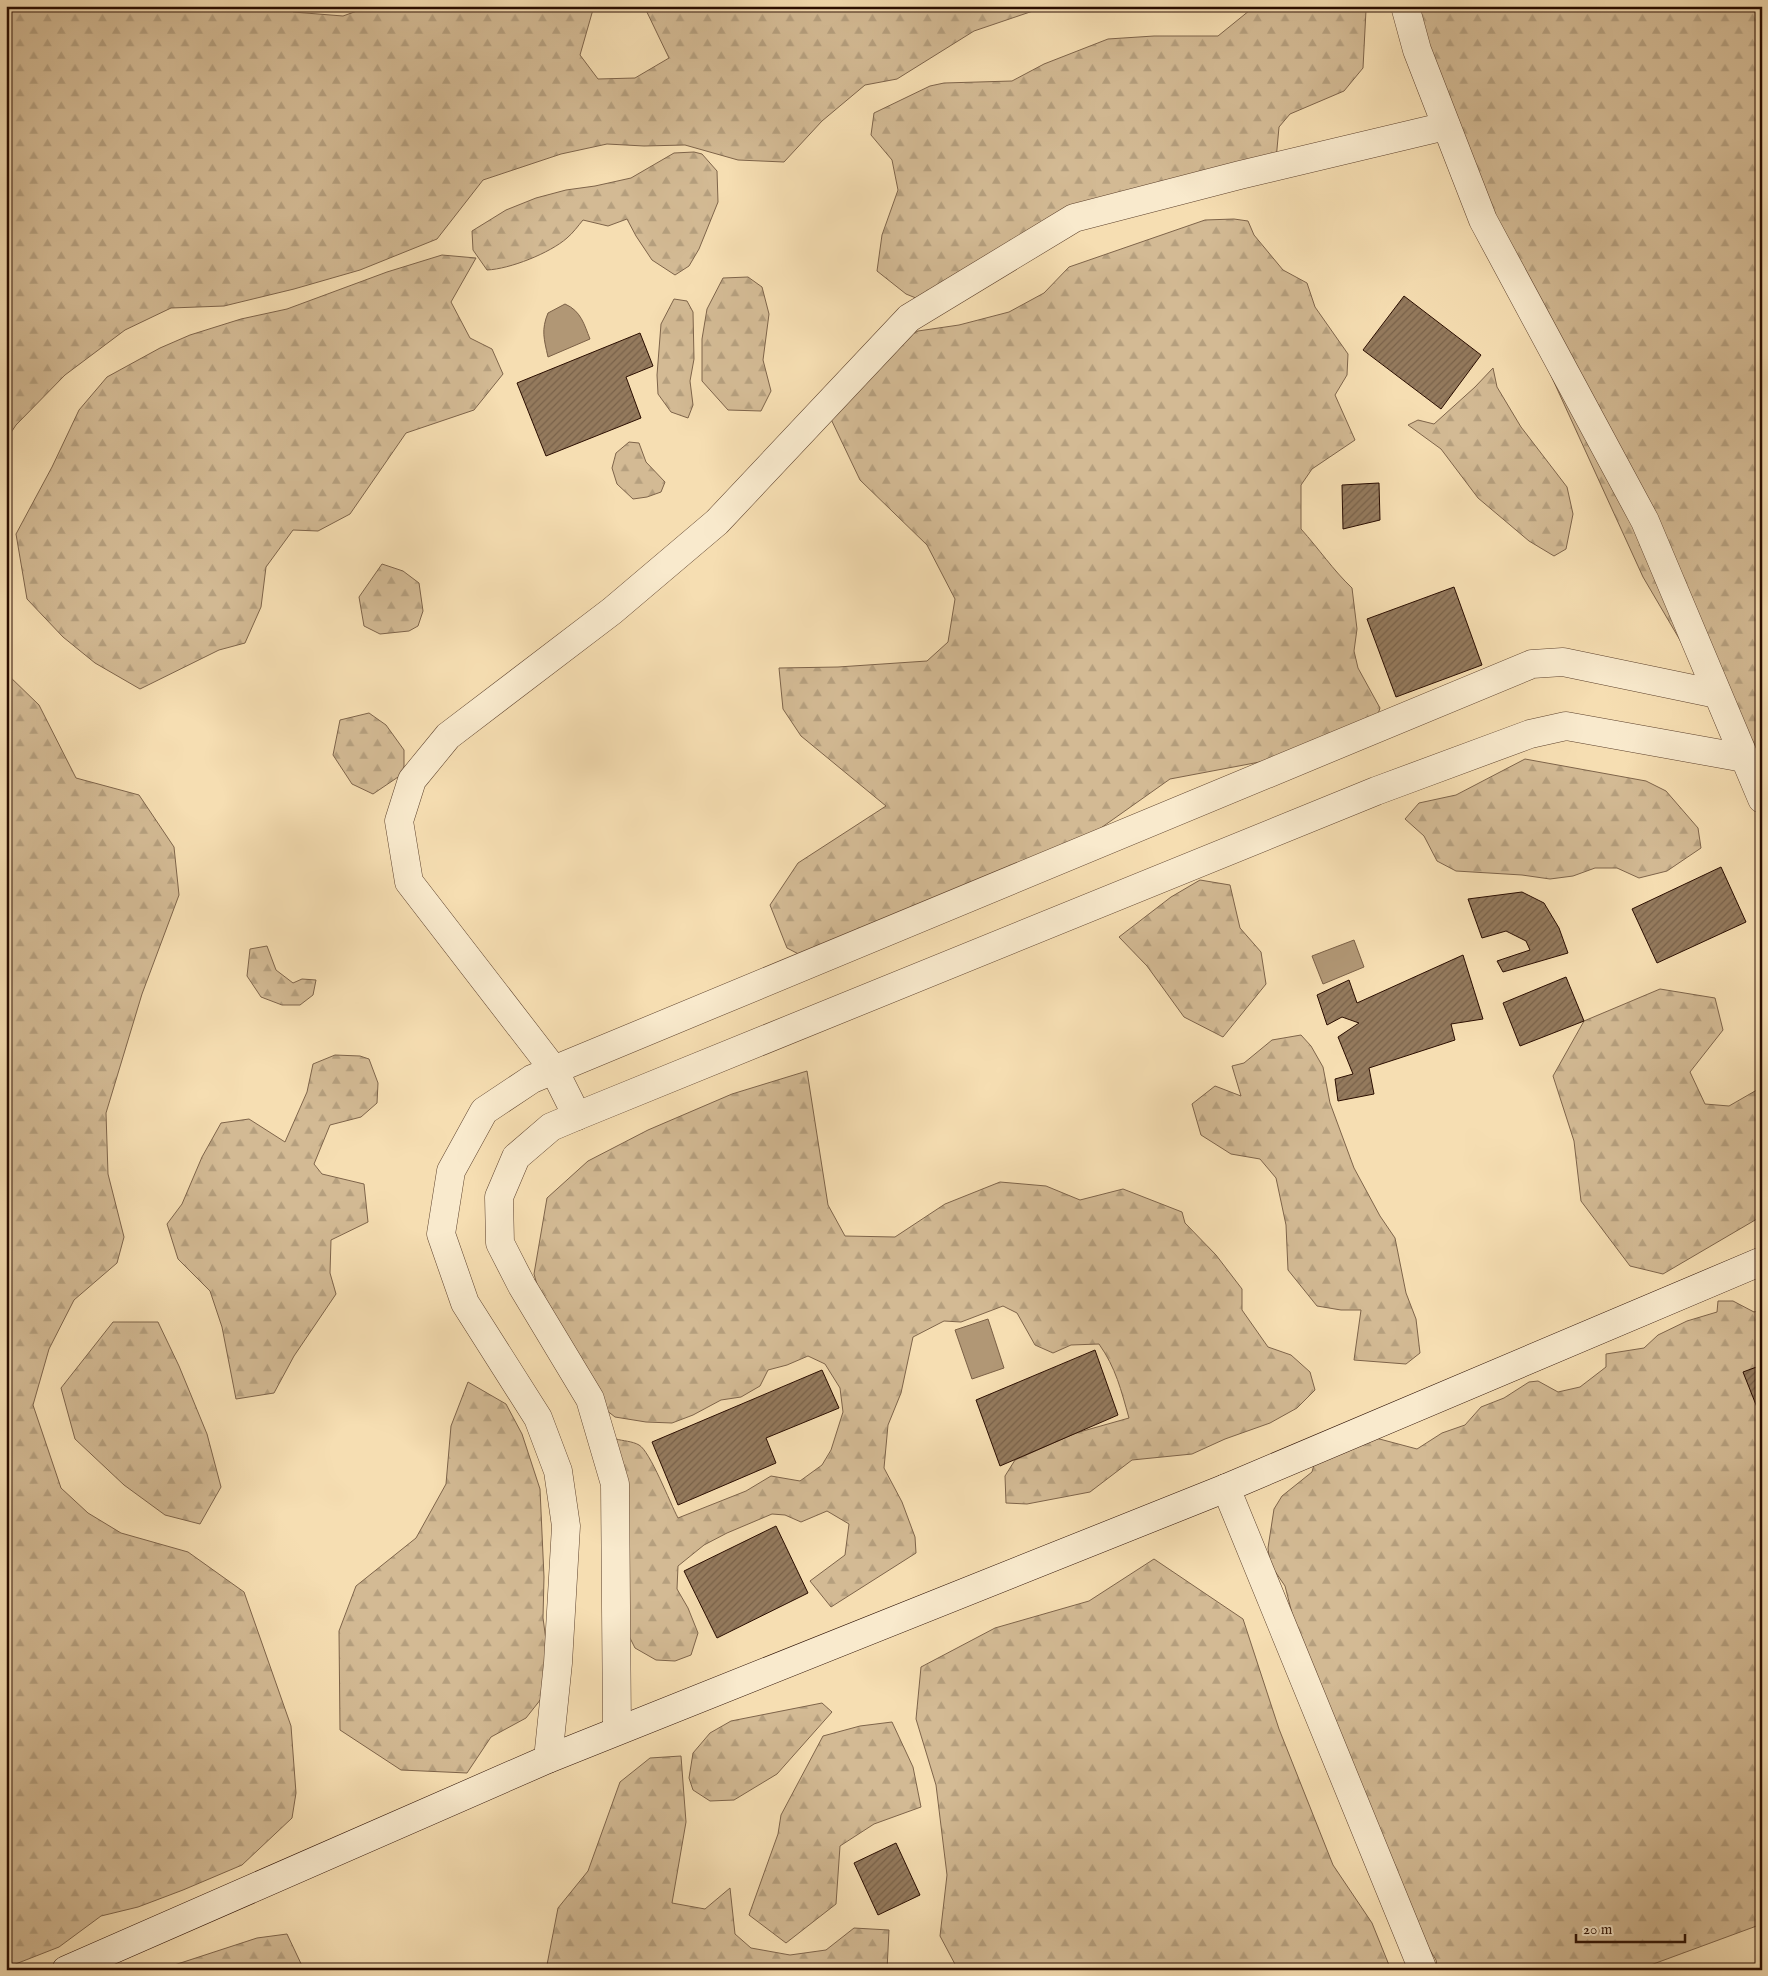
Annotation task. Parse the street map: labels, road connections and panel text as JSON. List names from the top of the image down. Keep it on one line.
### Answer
{"scale_bar":"20 m"}
